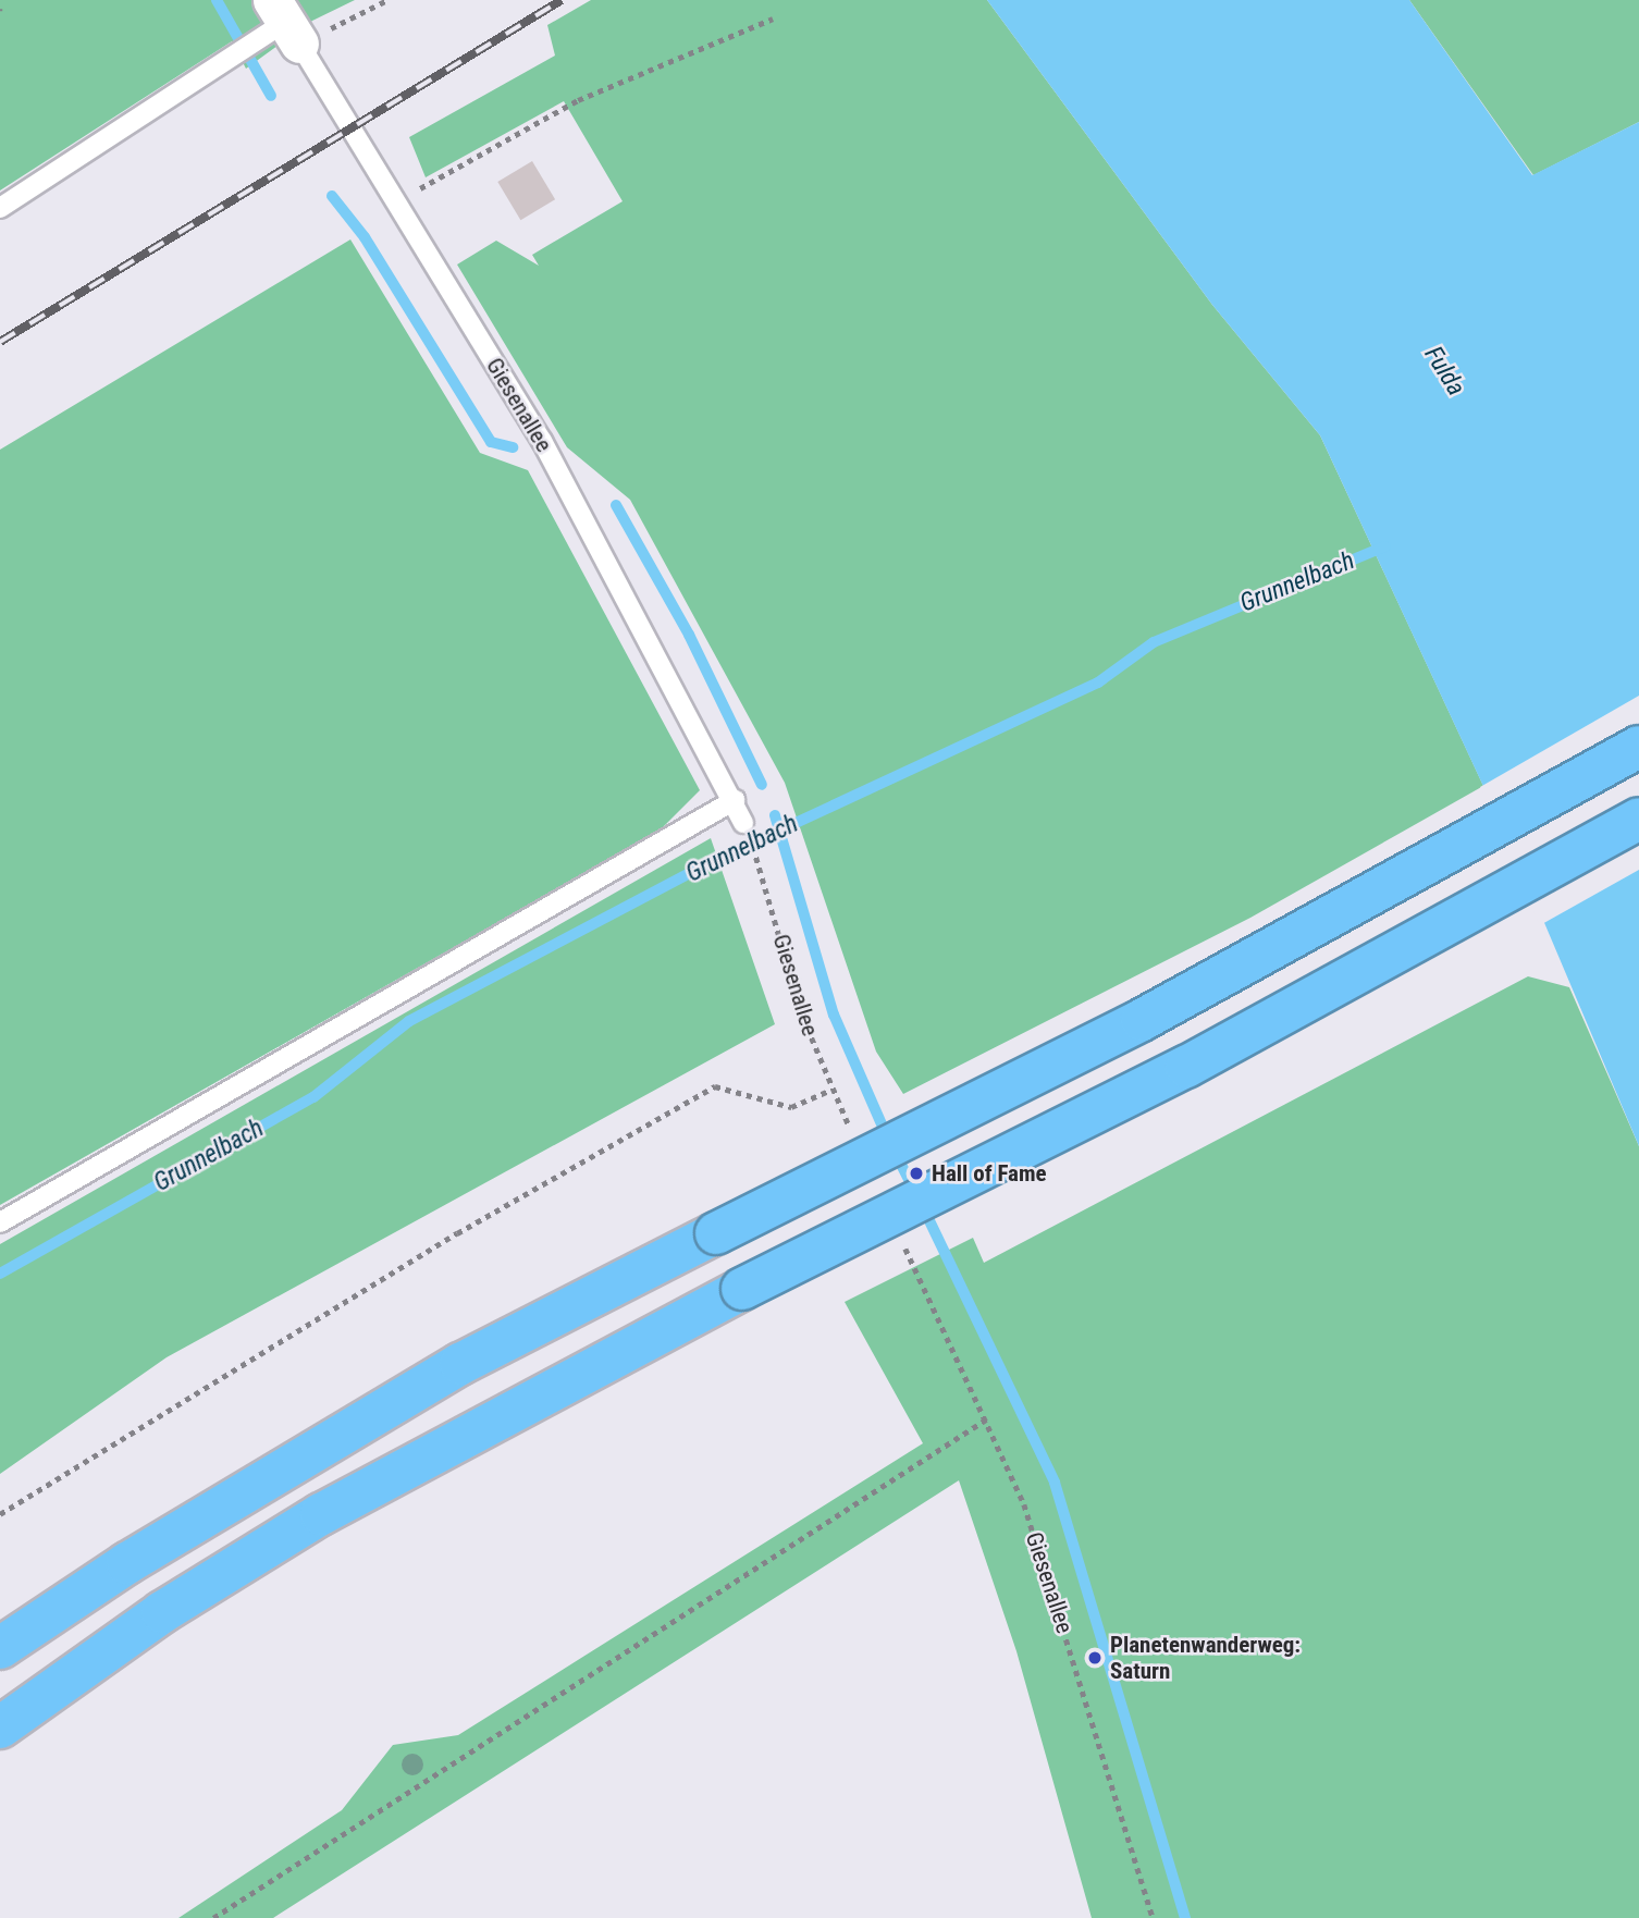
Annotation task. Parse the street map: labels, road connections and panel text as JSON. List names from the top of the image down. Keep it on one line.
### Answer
{"streets":{"lane":["Giesenallee"]},"water":["Fulda","Grunnelbach"],"places":["Hall of Fame","Planetenwanderweg: Saturn"]}
